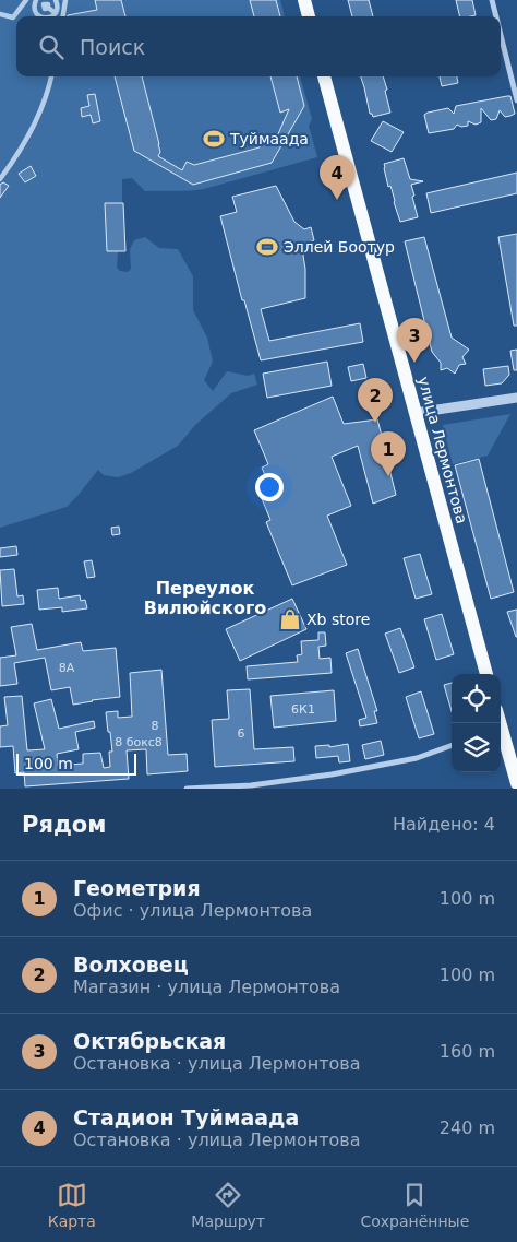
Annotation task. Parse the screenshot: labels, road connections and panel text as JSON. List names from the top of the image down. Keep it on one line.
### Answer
{"streets":{"main road":["улица Лермонтова"]},"districts":["Переулок Вилюйского"],"places":{"sports":["Туймаада","Эллей Боотур"],"shop":["Xb store"]},"house_numbers":["8А","6К1","8","6","8 бокс8"],"scale_bar":"100 m","page":{"search":"Поиск","pins":["4","3","2","1"],"scale":"100 m","heading":["Рядом","Найдено: 4"],"list":[{"mark":"1","name":"Геометрия","note":"Офис · улица Лермонтова","value":"100 m"},{"mark":"2","name":"Волховец","note":"Магазин · улица Лермонтова","value":"100 m"},{"mark":"3","name":"Октябрьская","note":"Остановка · улица Лермонтова","value":"160 m"},{"mark":"4","name":"Стадион Туймаада","note":"Остановка · улица Лермонтова","value":"240 m"}],"nav":["Карта","Маршрут","Сохранённые"]}}
